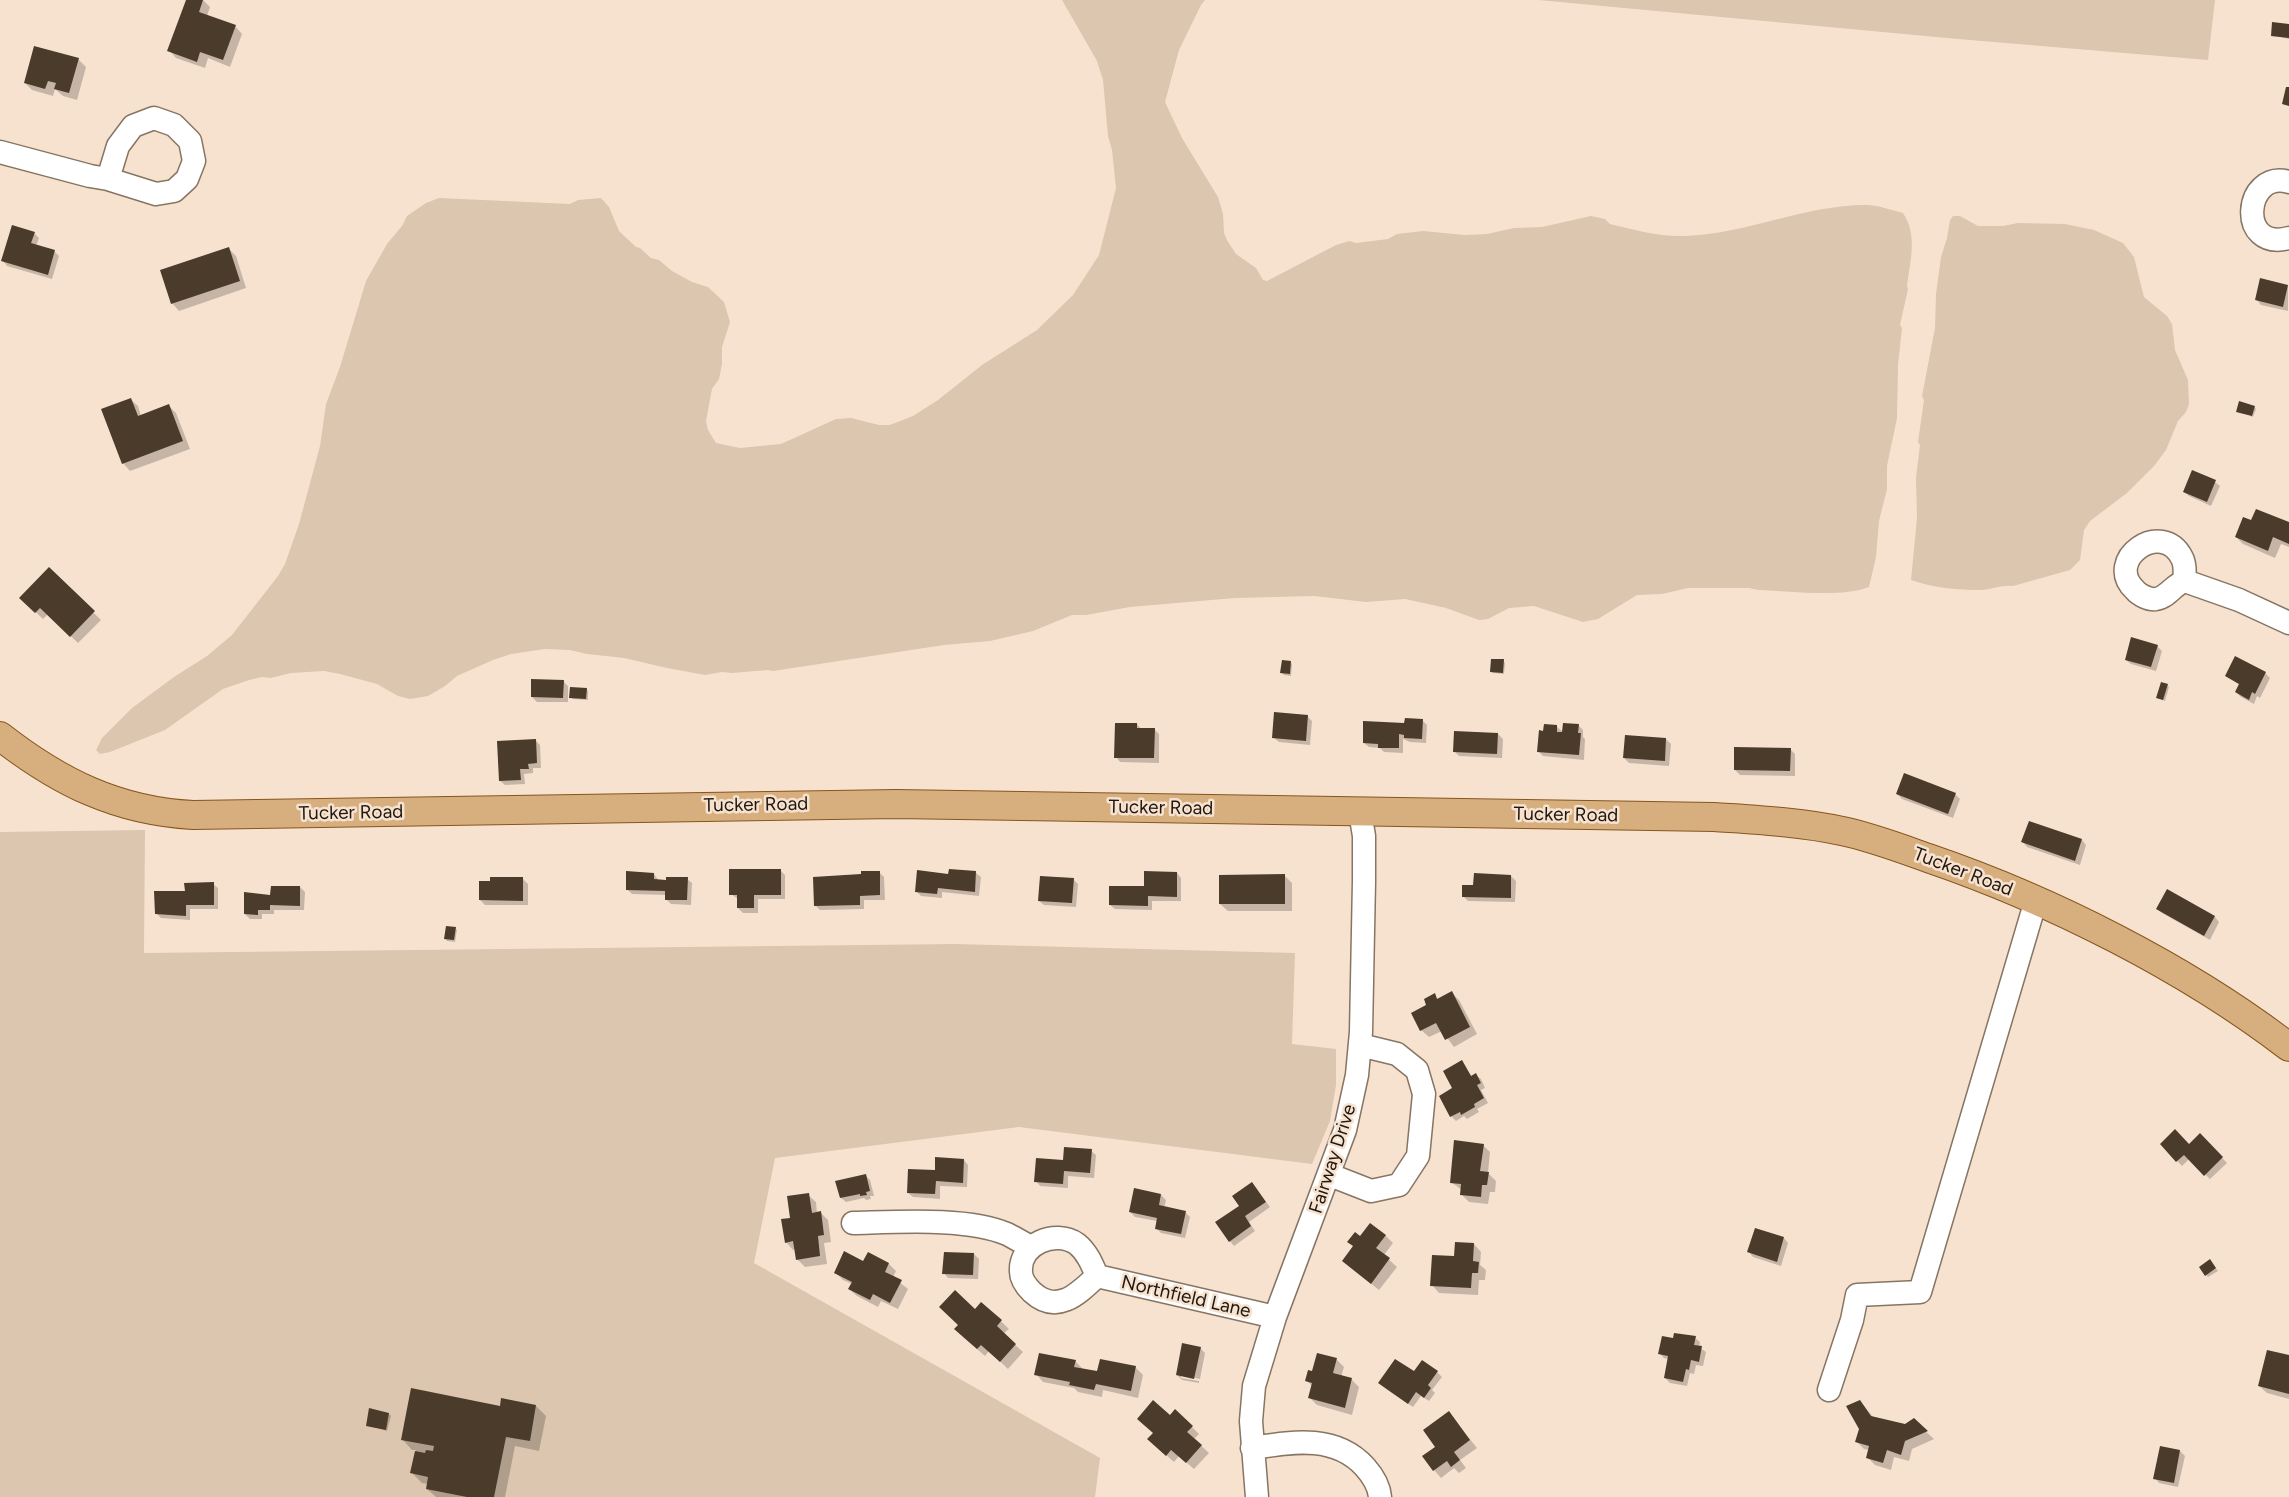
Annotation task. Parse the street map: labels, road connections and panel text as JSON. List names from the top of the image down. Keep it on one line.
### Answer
{"streets":{"main road":["Tucker Road"],"street":["Fairway Drive","Northfield Lane"]},"crossings":[["Tucker Road","Fairway Drive"],["Fairway Drive","Northfield Lane"]]}
